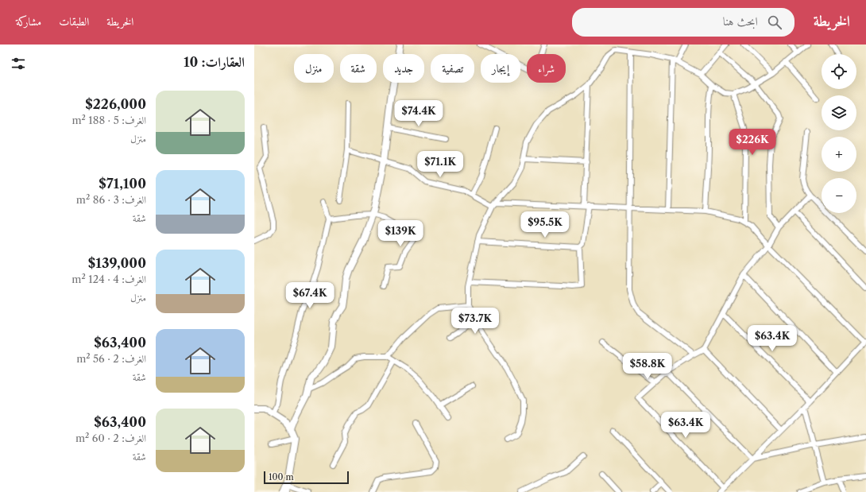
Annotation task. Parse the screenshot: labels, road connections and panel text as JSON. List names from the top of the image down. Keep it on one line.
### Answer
{"scale_bar":"100 m","page":{"header":"الخريطة","search":"ابحث هنا","nav":["الخريطة","الطبقات","مشاركة"],"heading":"العقارات: 10","map_buttons":["+","−"],"chip":["شراء","إيجار","تصفية","جديد","شقة","منزل"],"list":[{"name":"$226,000","note":"الغرف: 5 · 188 m² · منزل"},{"name":"$71,100","note":"الغرف: 3 · 86 m² · شقة"},{"name":"$139,000","note":"الغرف: 4 · 124 m² · منزل"},{"name":"$63,400","note":"الغرف: 2 · 56 m² · شقة"},{"name":"$63,400","note":"الغرف: 2 · 60 m² · شقة"}],"price":["$74.4K","$226K","$71.1K","$95.5K","$139K","$67.4K","$73.7K","$63.4K","$58.8K","$63.4K"],"scale":"100 m"}}
